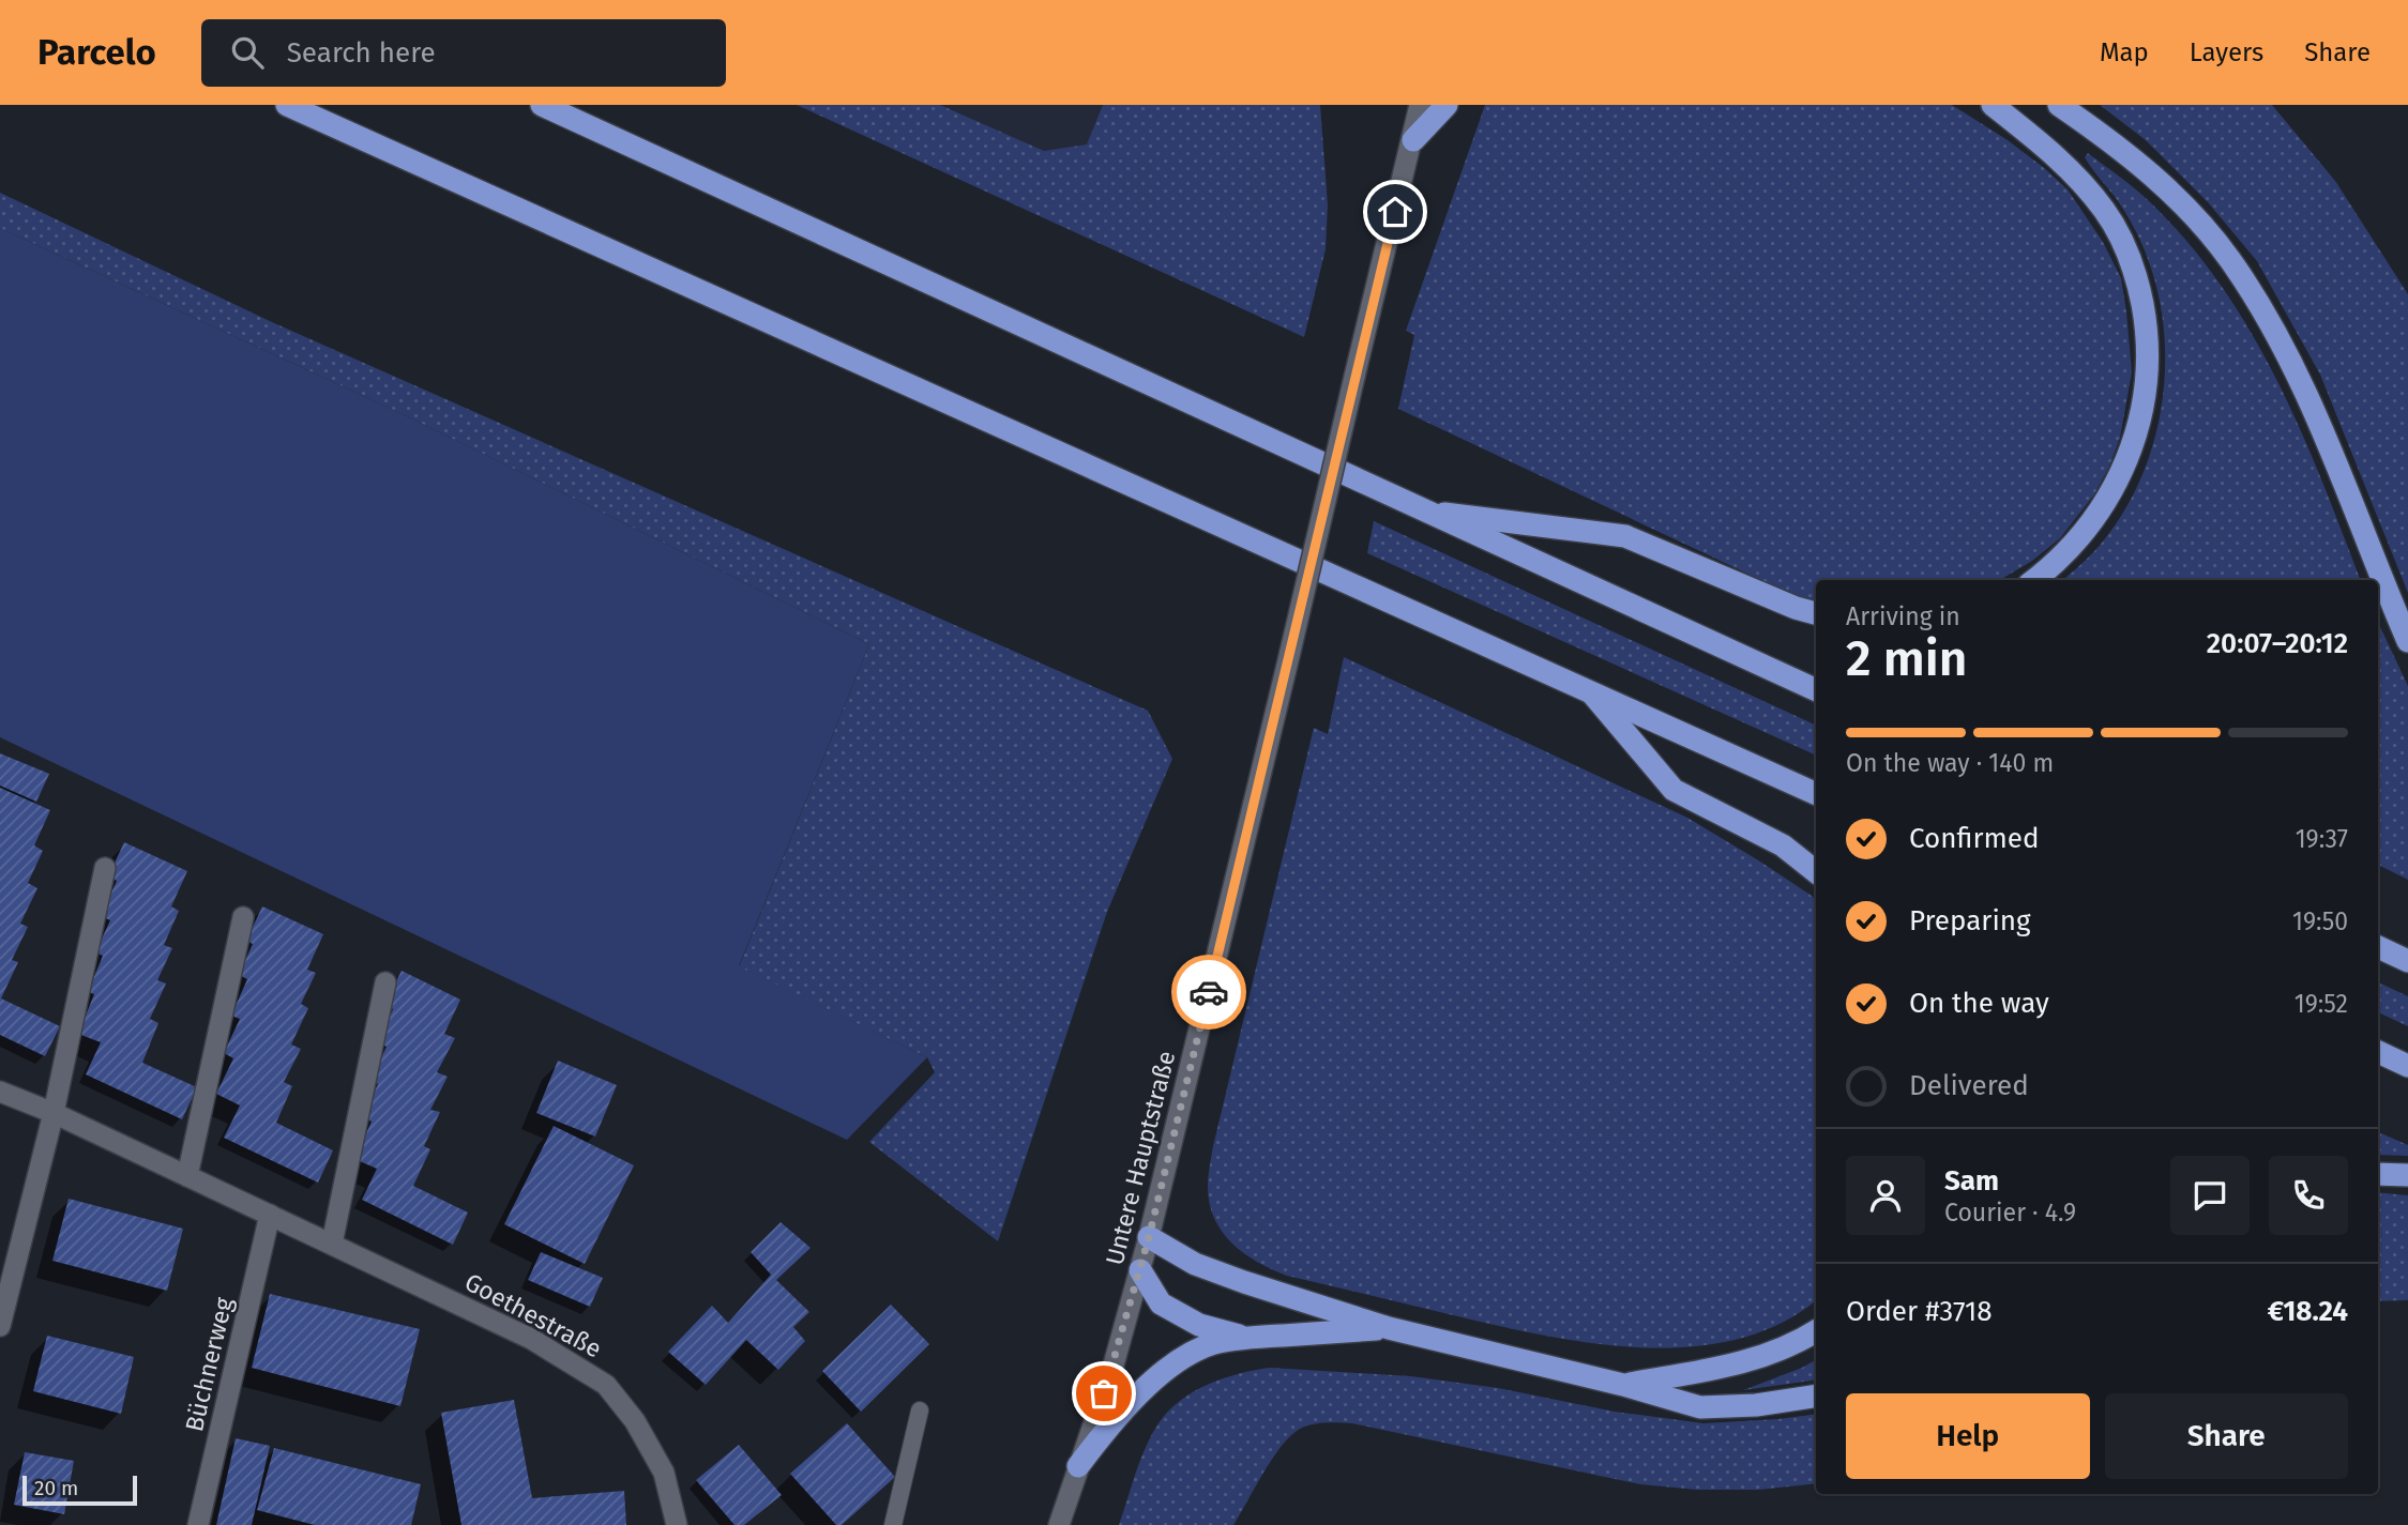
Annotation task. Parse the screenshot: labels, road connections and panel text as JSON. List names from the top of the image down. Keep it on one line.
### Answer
{"streets":{"street":["Untere Hauptstraße","Goethestraße","Büchnerweg"]},"crossings":[["Goethestraße","Büchnerweg"]],"scale_bar":"20 m","page":{"header":"Parcelo","search":"Search here","nav":["Map","Layers","Share"],"heading":["2 min","Arriving in","20:07–20:12"],"panel":["Sam","Courier · 4.9","Order #3718","€18.24"],"bar":"On the way · 140 m","list":[["Confirmed","19:37"],["Preparing","19:50"],["On the way","19:52"],"Delivered"],"buttons":["Help","Share"],"scale":"20 m"}}
